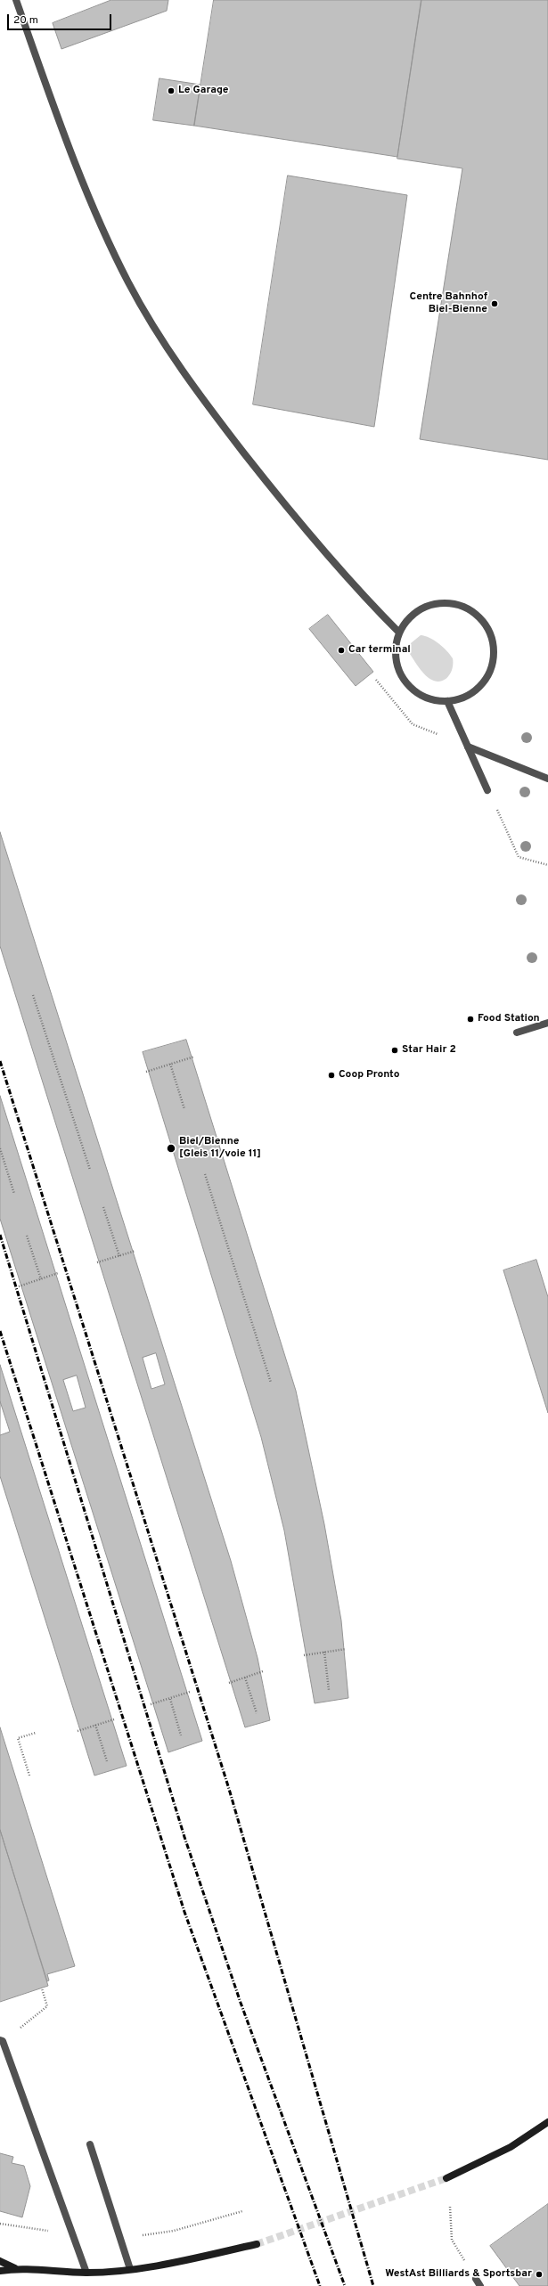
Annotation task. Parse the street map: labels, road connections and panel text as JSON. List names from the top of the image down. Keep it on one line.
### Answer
{"places":["Le Garage","Centre Bahnhof Biel-Bienne","Car terminal","Food Station","Star Hair 2","Coop Pronto","Biel/Bienne [Gleis 11/voie 11]","WestAst Billiards & Sportsbar"],"scale_bar":"20 m"}
